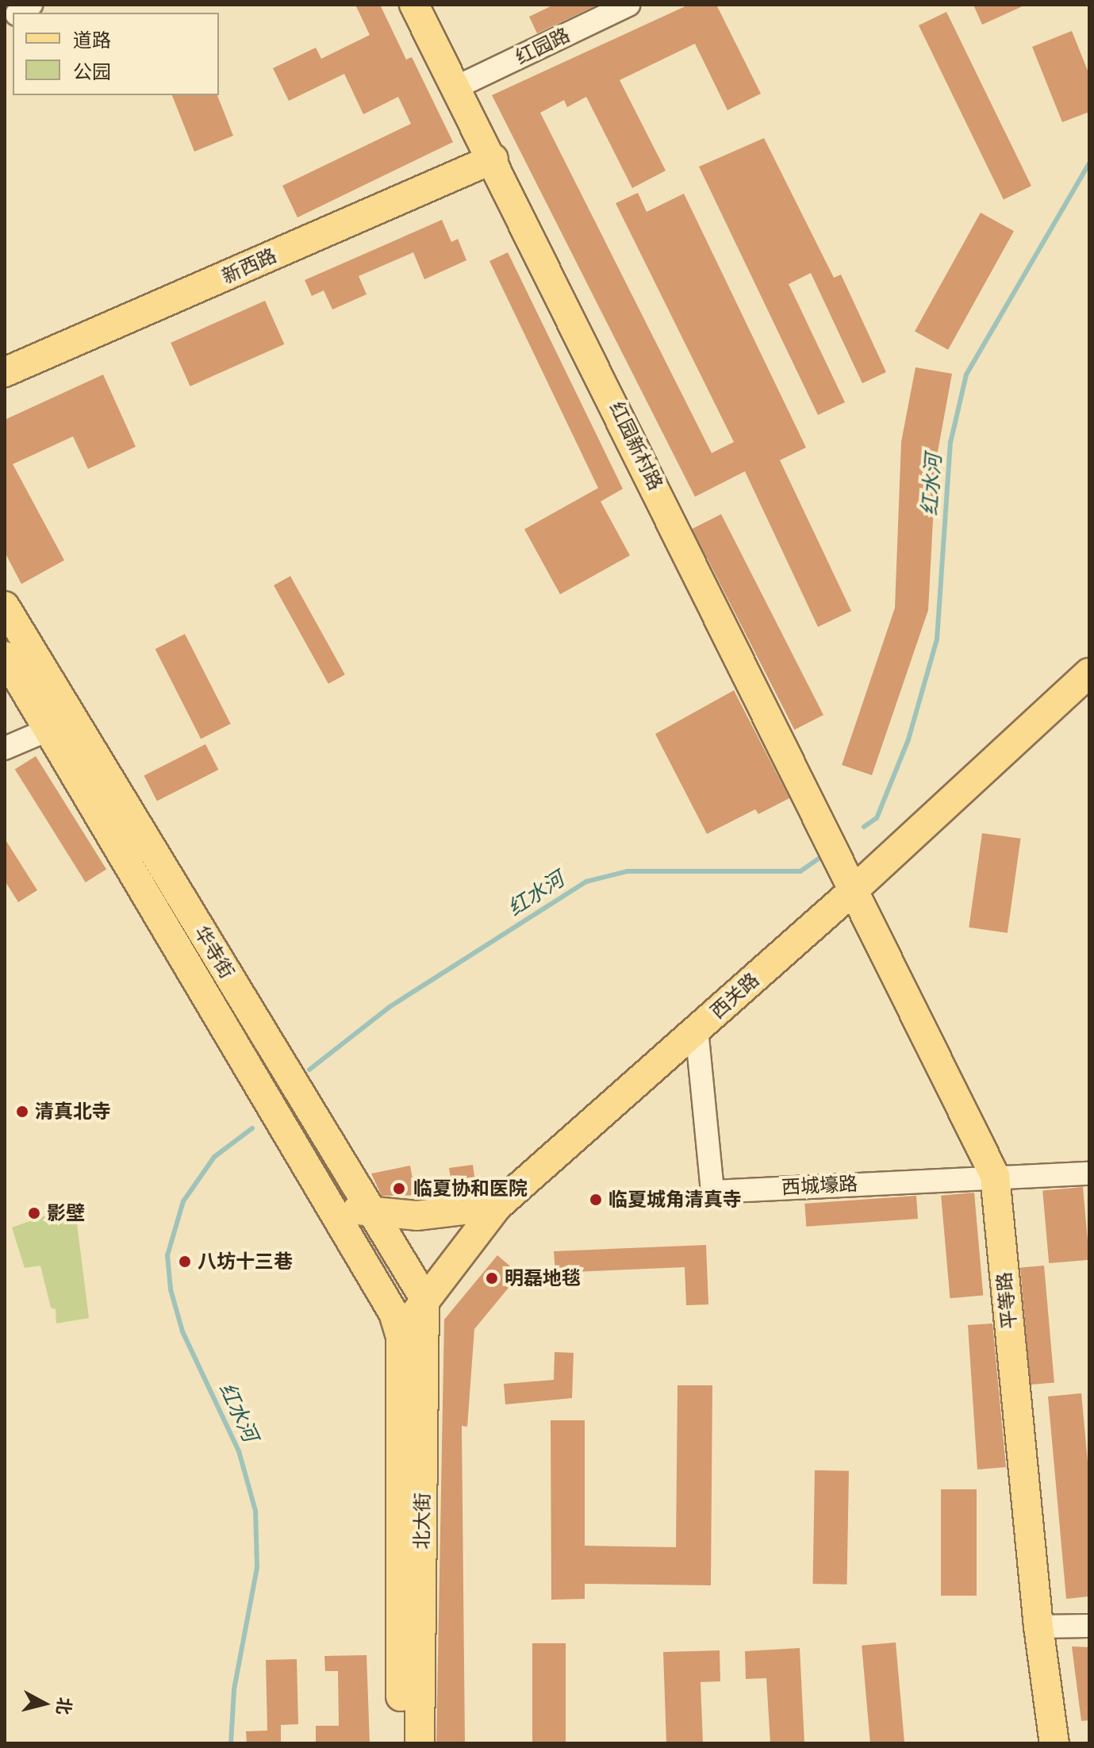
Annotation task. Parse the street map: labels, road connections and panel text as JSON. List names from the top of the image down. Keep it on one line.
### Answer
{"streets":{"main road":["新西路","红园新村路","华寺街","西关路","平等路","北大街"],"street":["红园路","西城壕路"]},"crossings":[["红园路","红园新村路"],["新西路","红园新村路"],["红园新村路","西关路"],["红园新村路","平等路"],["华寺街","西关路"],["华寺街","北大街"],["西关路","西城壕路"],["西关路","平等路"],["西关路","北大街"],["西城壕路","平等路"]],"water":["红水河"],"places":["清真北寺","临夏协和医院","临夏城角清真寺","影壁","八坊十三巷","明磊地毯"],"legend":["道路","公园"],"north":"right"}
